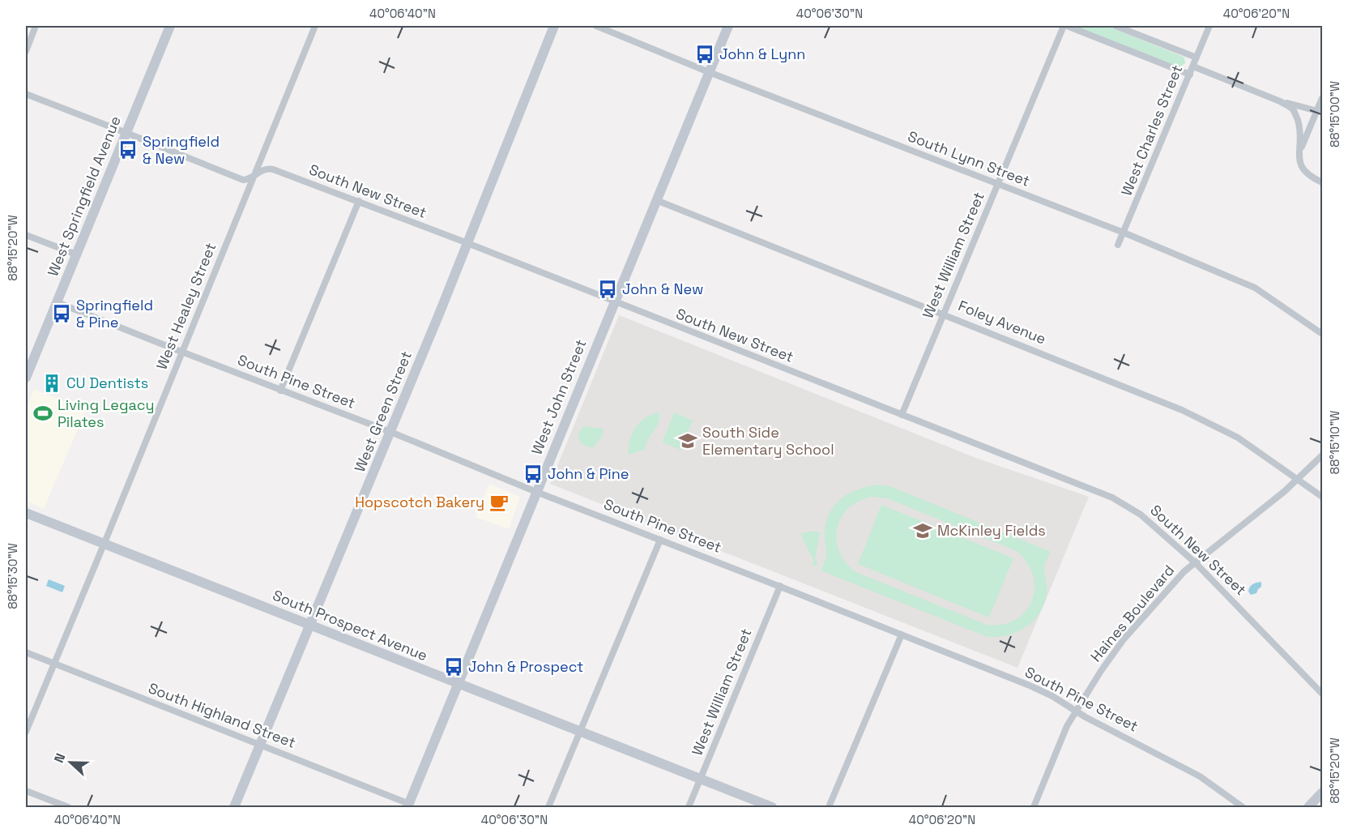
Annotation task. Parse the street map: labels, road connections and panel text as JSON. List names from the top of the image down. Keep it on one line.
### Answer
{"streets":{"street":["West Charles Street","South Lynn Street","South New Street","West Springfield Avenue","West William Street","West Healey Street","Foley Avenue","South Pine Street","West John Street","West Green Street","Haines Boulevard","South Prospect Avenue","South Highland Street"]},"crossings":[["West Charles Street","South Lynn Street"],["South Lynn Street","West William Street"],["South Lynn Street","West John Street"],["South New Street","West Springfield Avenue"],["South New Street","West William Street"],["South New Street","West Healey Street"],["South New Street","West John Street"],["South New Street","West Green Street"],["South New Street","Haines Boulevard"],["West Springfield Avenue","South Pine Street"],["West William Street","Foley Avenue"],["West William Street","South Pine Street"],["West William Street","South Prospect Avenue"],["West Healey Street","South Pine Street"],["West Healey Street","South Prospect Avenue"],["West Healey Street","South Highland Street"],["Foley Avenue","West John Street"],["Foley Avenue","Haines Boulevard"],["South Pine Street","West John Street"],["South Pine Street","West Green Street"],["South Pine Street","Haines Boulevard"],["West John Street","South Prospect Avenue"],["West John Street","South Highland Street"],["West Green Street","South Prospect Avenue"],["West Green Street","South Highland Street"]],"places":{"bus stop":["John & Lynn","Springfield & New","John & New","Springfield & Pine","John & Pine","John & Prospect"],"building":["CU Dentists"],"sports":["Living Legacy Pilates"],"school or university":["South Side Elementary School","McKinley Fields"],"cafe":["Hopscotch Bakery"]},"north":"left","coordinates":["40°06'40\"N","40°06'30\"N","40°06'20\"N","88°15'00\"W","88°15'20\"W","88°15'10\"W","88°15'30\"W"]}
